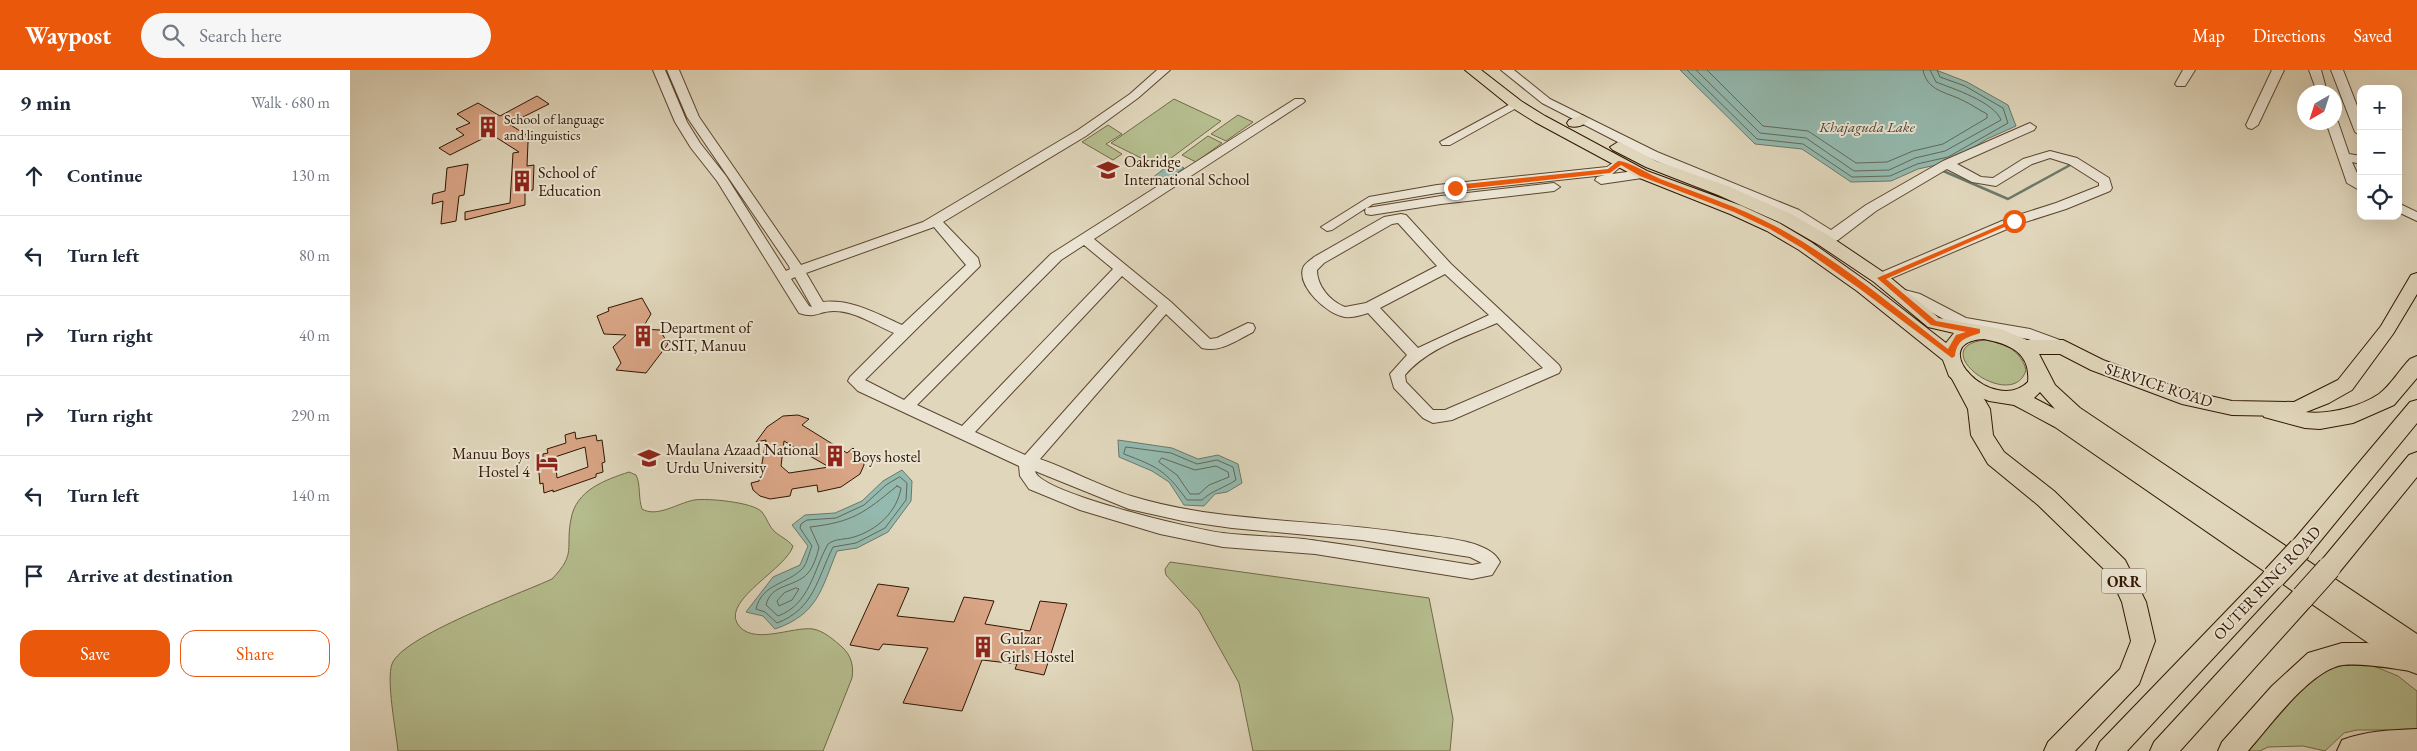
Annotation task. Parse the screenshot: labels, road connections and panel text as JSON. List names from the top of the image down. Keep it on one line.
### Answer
{"streets":{"highway":["ORR","OUTER RING ROAD"],"main road":["SERVICE ROAD"]},"crossings":[["SERVICE ROAD","ORR"]],"water":["Khajaguda Lake"],"places":{"building":["School of language and linguistics","School of Education","Department of CSIT, Manuu","Boys hostel","Gulzar Girls Hostel"],"school or university":["Oakridge International School","Maulana Azaad National Urdu University"],"hotel":["Manuu Boys Hostel 4"]},"north":"bottom left","page":{"header":"Waypost","search":"Search here","nav":["Map","Directions","Saved"],"heading":["9 min","Walk · 680 m"],"map_buttons":["+","−"],"list":[["Continue","130 m"],["Turn left","80 m"],["Turn right","40 m"],["Turn right","290 m"],["Turn left","140 m"],"Arrive at destination"],"buttons":["Save","Share"]}}
